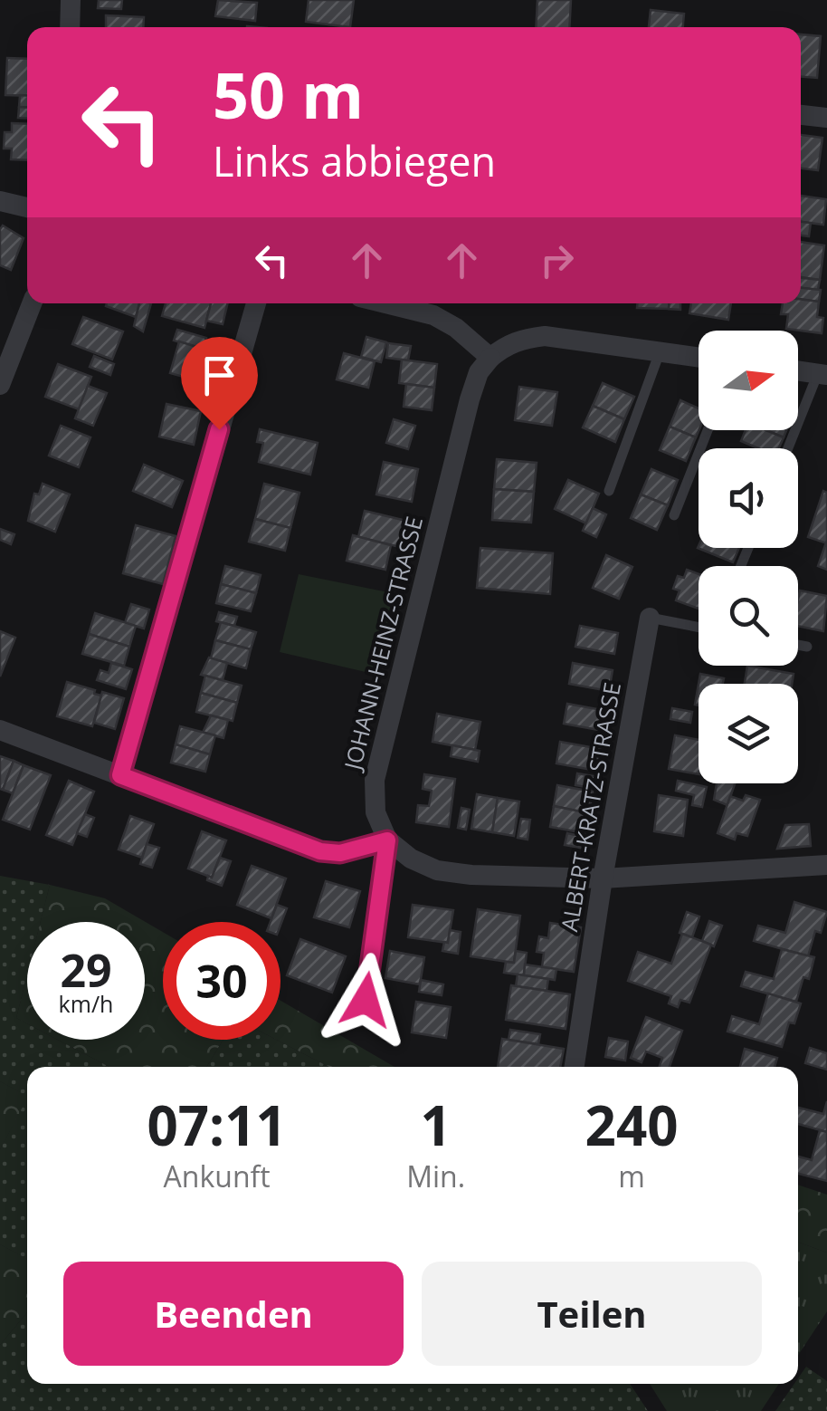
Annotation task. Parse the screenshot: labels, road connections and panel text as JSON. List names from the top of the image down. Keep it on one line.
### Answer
{"streets":{"street":["JOHANN-HEINZ-STRASSE","ALBERT-KRATZ-STRASSE"]},"north":"right","page":{"turn":["50 m","Links abbiegen"],"speed":"29 km/h","limit":"30","eta":["07:11","Ankunft","1","Min.","240","m"],"buttons":["Beenden","Teilen"]}}
